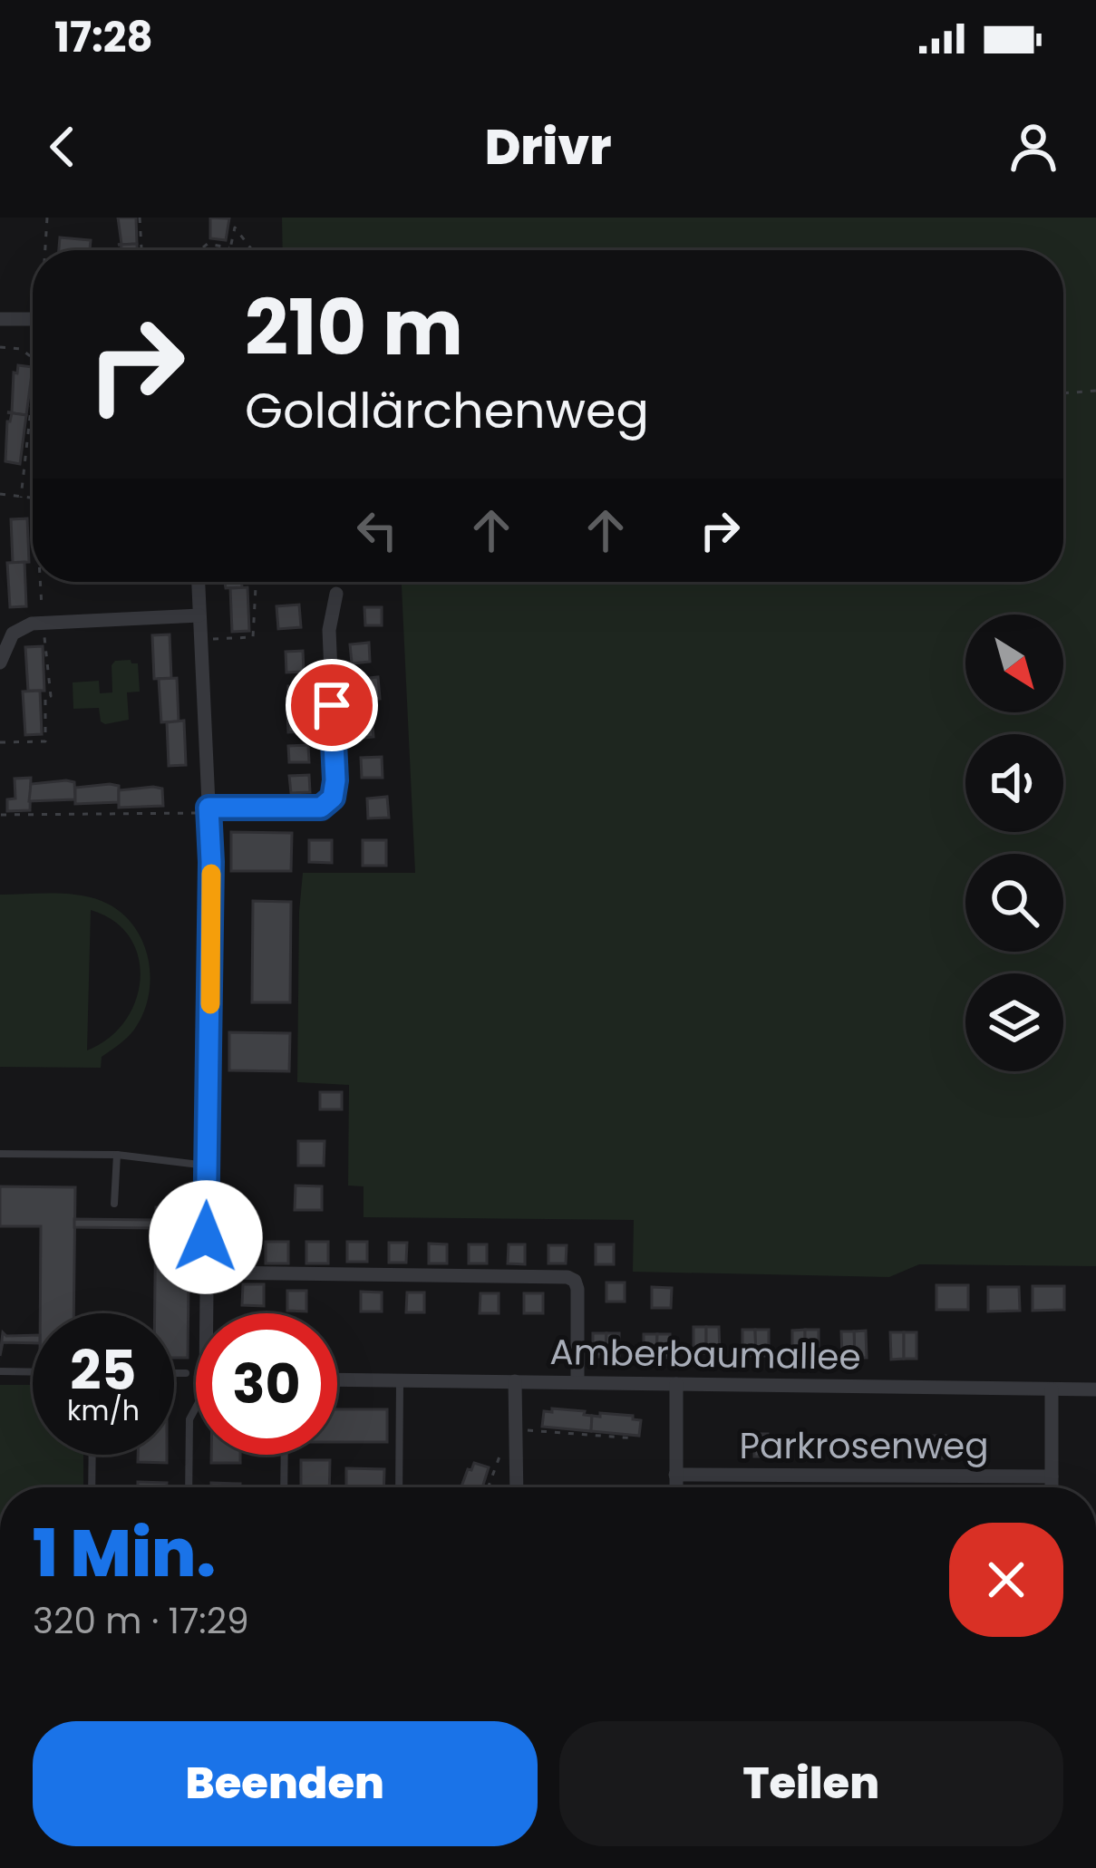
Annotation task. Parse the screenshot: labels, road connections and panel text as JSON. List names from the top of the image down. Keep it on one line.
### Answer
{"streets":{"street":["Amberbaumallee","Parkrosenweg"]},"north":"bottom right","page":{"status":"17:28","header":"Drivr","turn":["210 m","Goldlärchenweg"],"speed":"25 km/h","limit":"30","heading":["1 Min.","320 m · 17:29"],"buttons":["Beenden","Teilen"]}}
